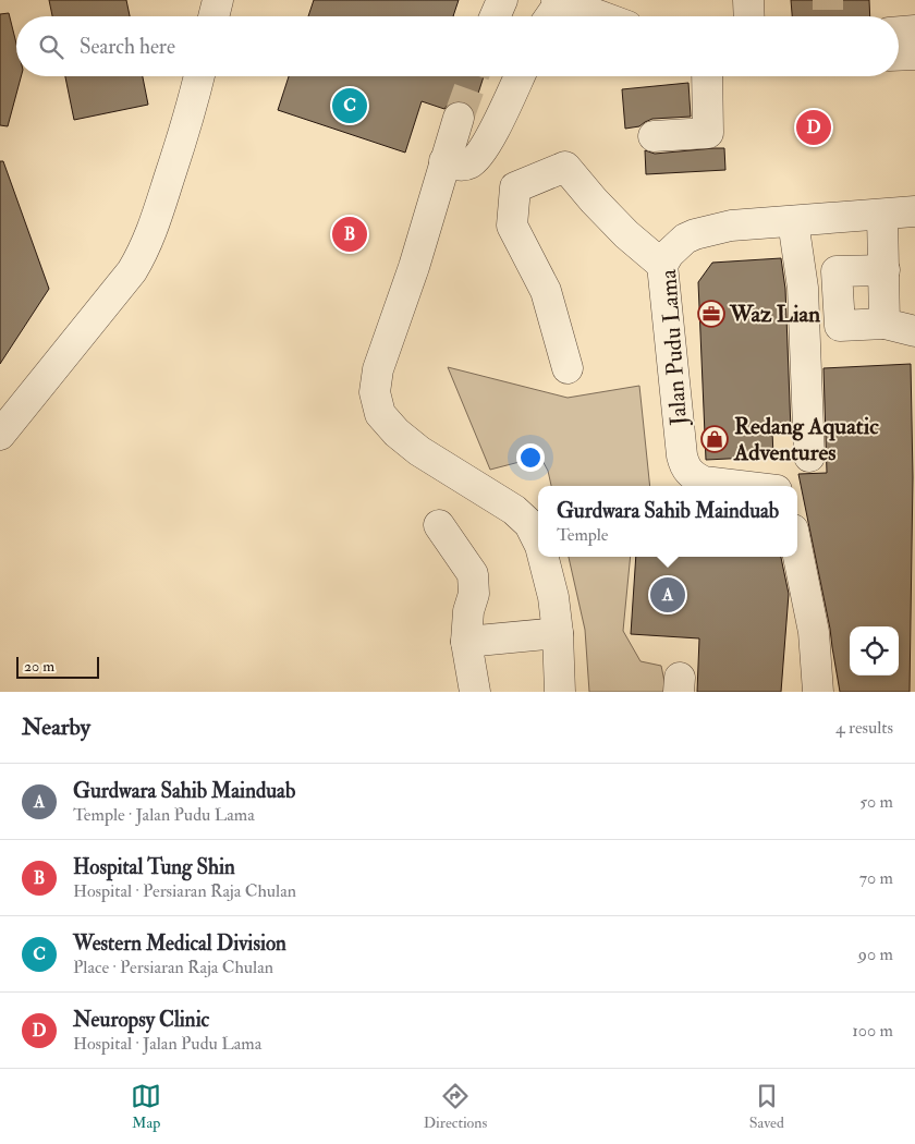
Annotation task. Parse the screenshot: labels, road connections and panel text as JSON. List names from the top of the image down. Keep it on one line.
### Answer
{"streets":{"street":["Jalan Pudu Lama"]},"places":{"office":["Waz Lian"],"shop":["Redang Aquatic Adventures"]},"scale_bar":"20 m","page":{"search":"Search here","pins":["C","D","B","A"],"popup":["Gurdwara Sahib Mainduab","Temple"],"scale":"20 m","heading":["Nearby","4 results"],"list":[{"mark":"A","name":"Gurdwara Sahib Mainduab","note":"Temple · Jalan Pudu Lama","value":"50 m"},{"mark":"B","name":"Hospital Tung Shin","note":"Hospital · Persiaran Raja Chulan","value":"70 m"},{"mark":"C","name":"Western Medical Division","note":"Place · Persiaran Raja Chulan","value":"90 m"},{"mark":"D","name":"Neuropsy Clinic","note":"Hospital · Jalan Pudu Lama","value":"100 m"}],"nav":["Map","Directions","Saved"]}}
